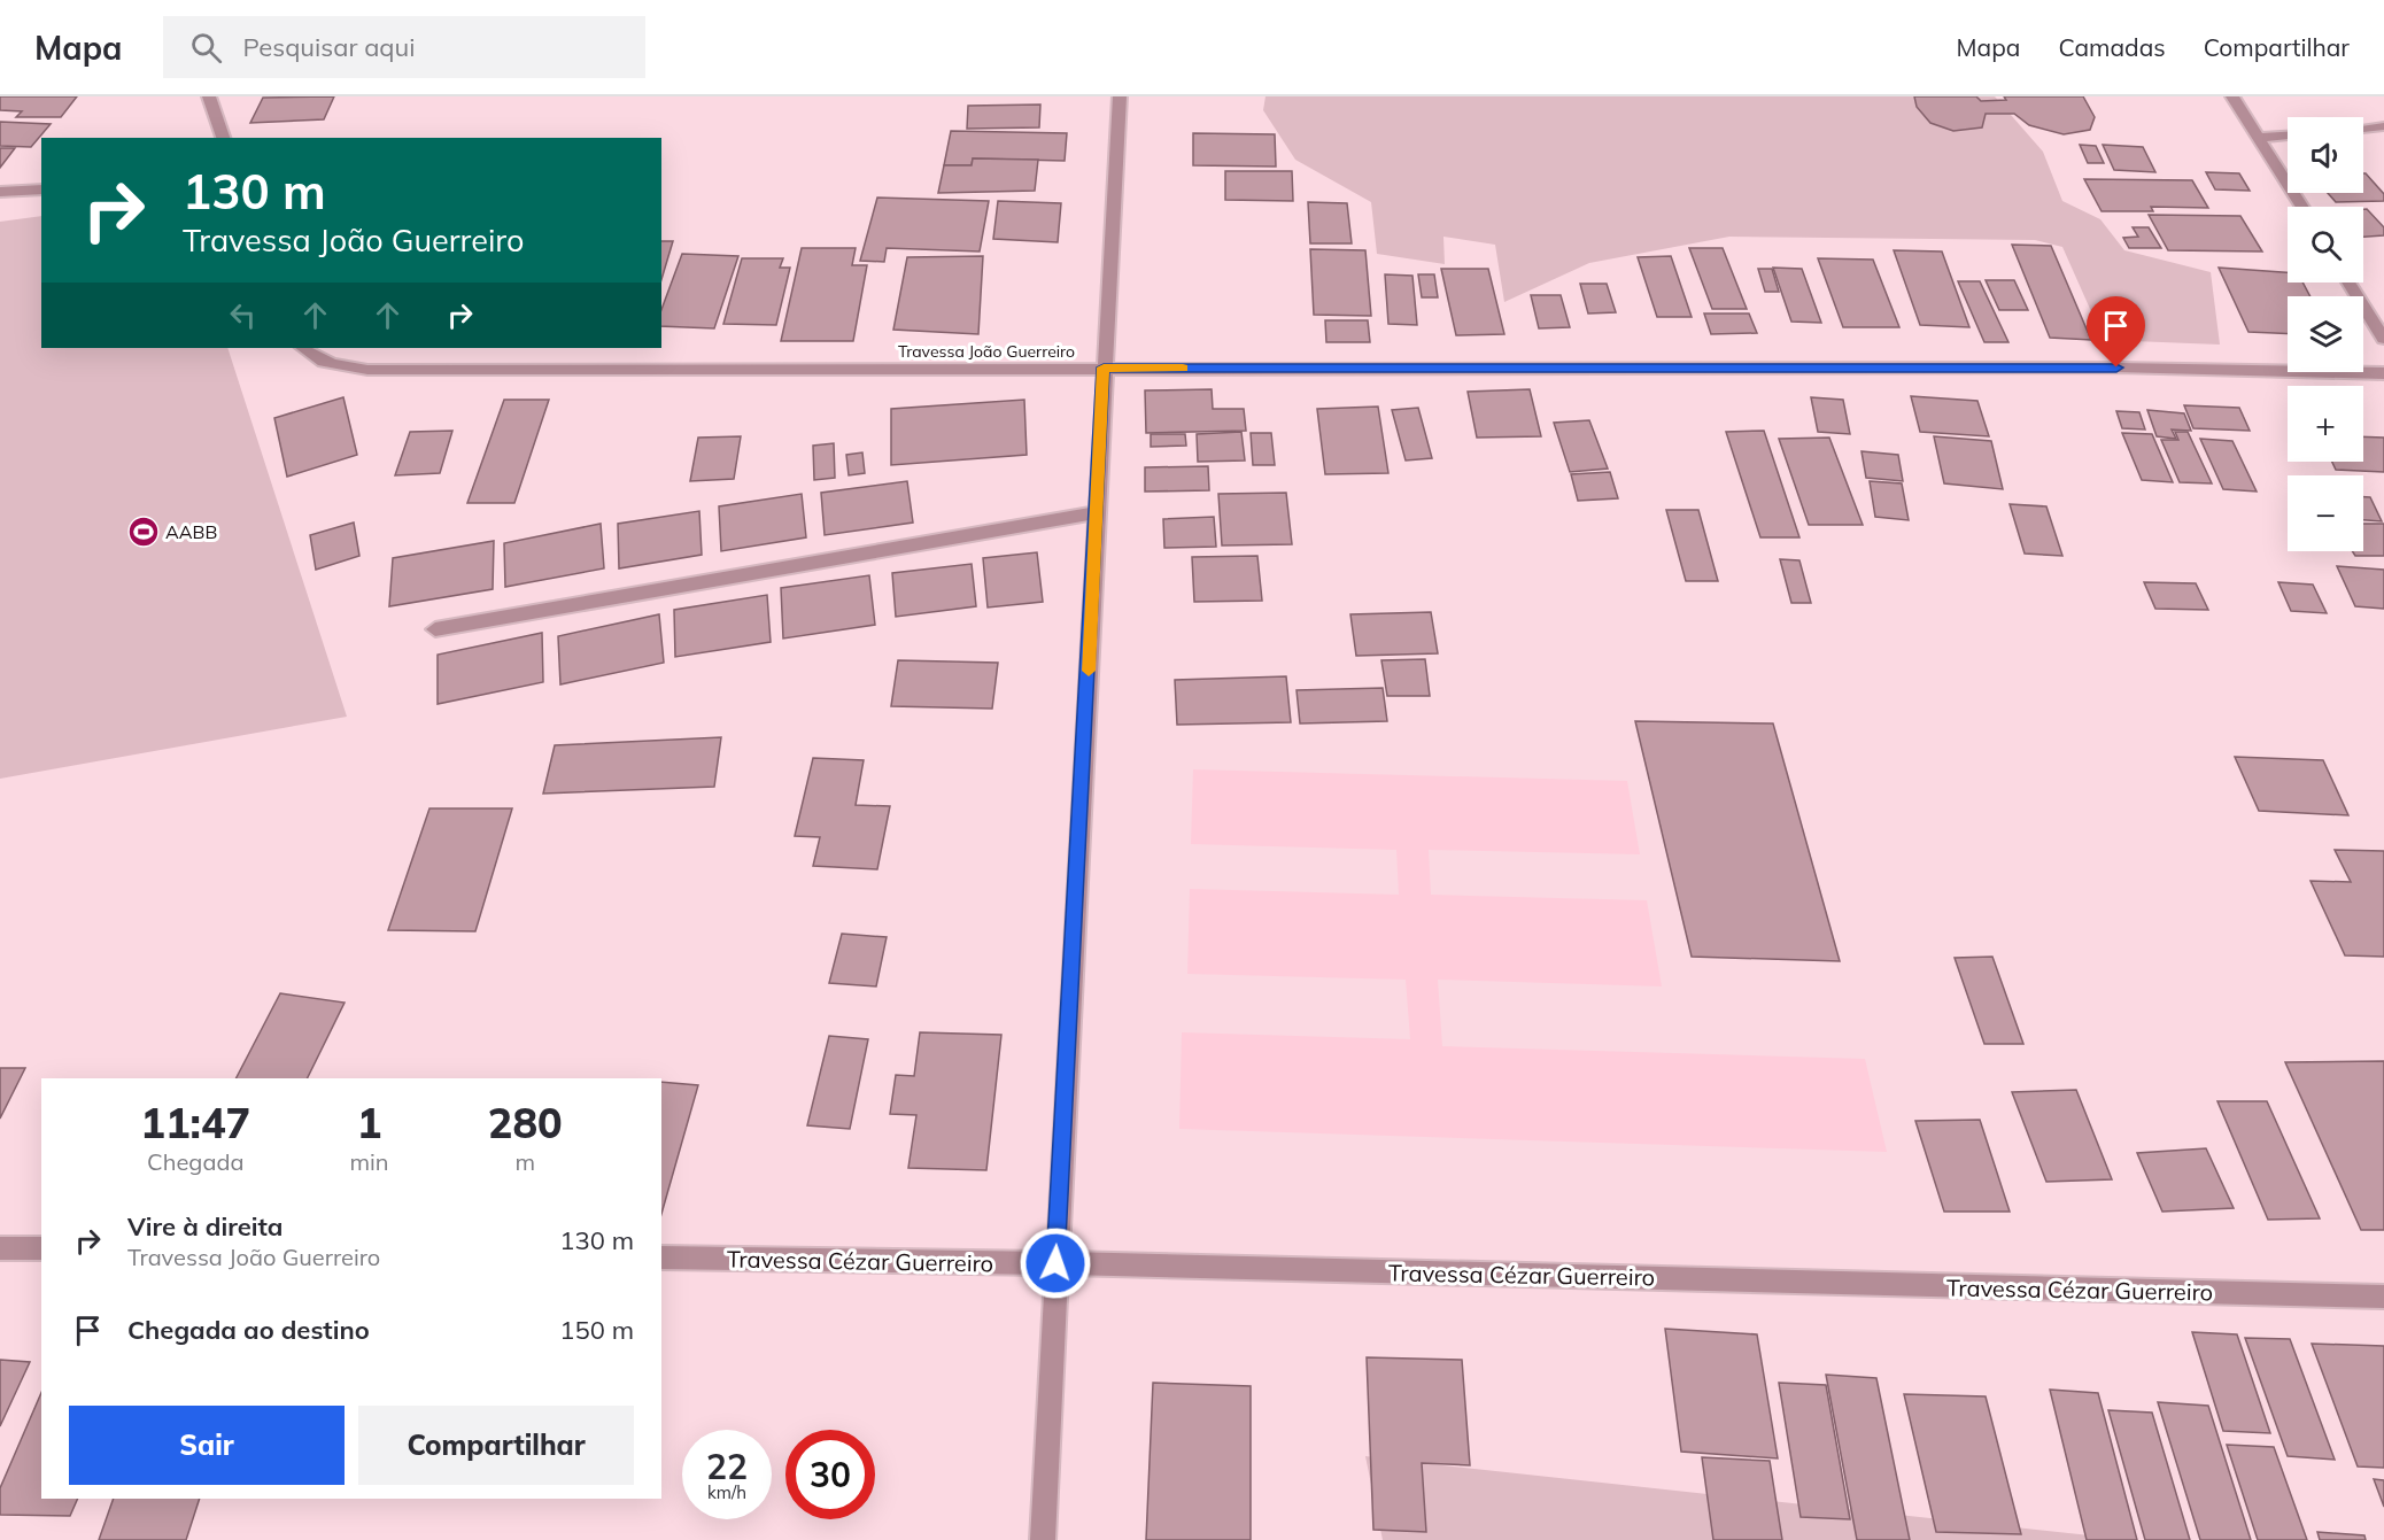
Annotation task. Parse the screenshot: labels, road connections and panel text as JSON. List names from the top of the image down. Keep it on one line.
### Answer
{"streets":{"street":["Travessa João Guerreiro","Travessa Cézar Guerreiro"]},"places":{"sports":["AABB"]},"page":{"header":"Mapa","search":"Pesquisar aqui","nav":["Mapa","Camadas","Compartilhar"],"map_buttons":["+","−"],"turn":["130 m","Travessa João Guerreiro"],"eta":["11:47","Chegada","1","min","280","m"],"list":[{"name":"Vire à direita","note":"Travessa João Guerreiro","value":"130 m"},{"name":"Chegada ao destino","value":"150 m"}],"buttons":["Sair","Compartilhar"],"speed":"22 km/h","limit":"30"}}
